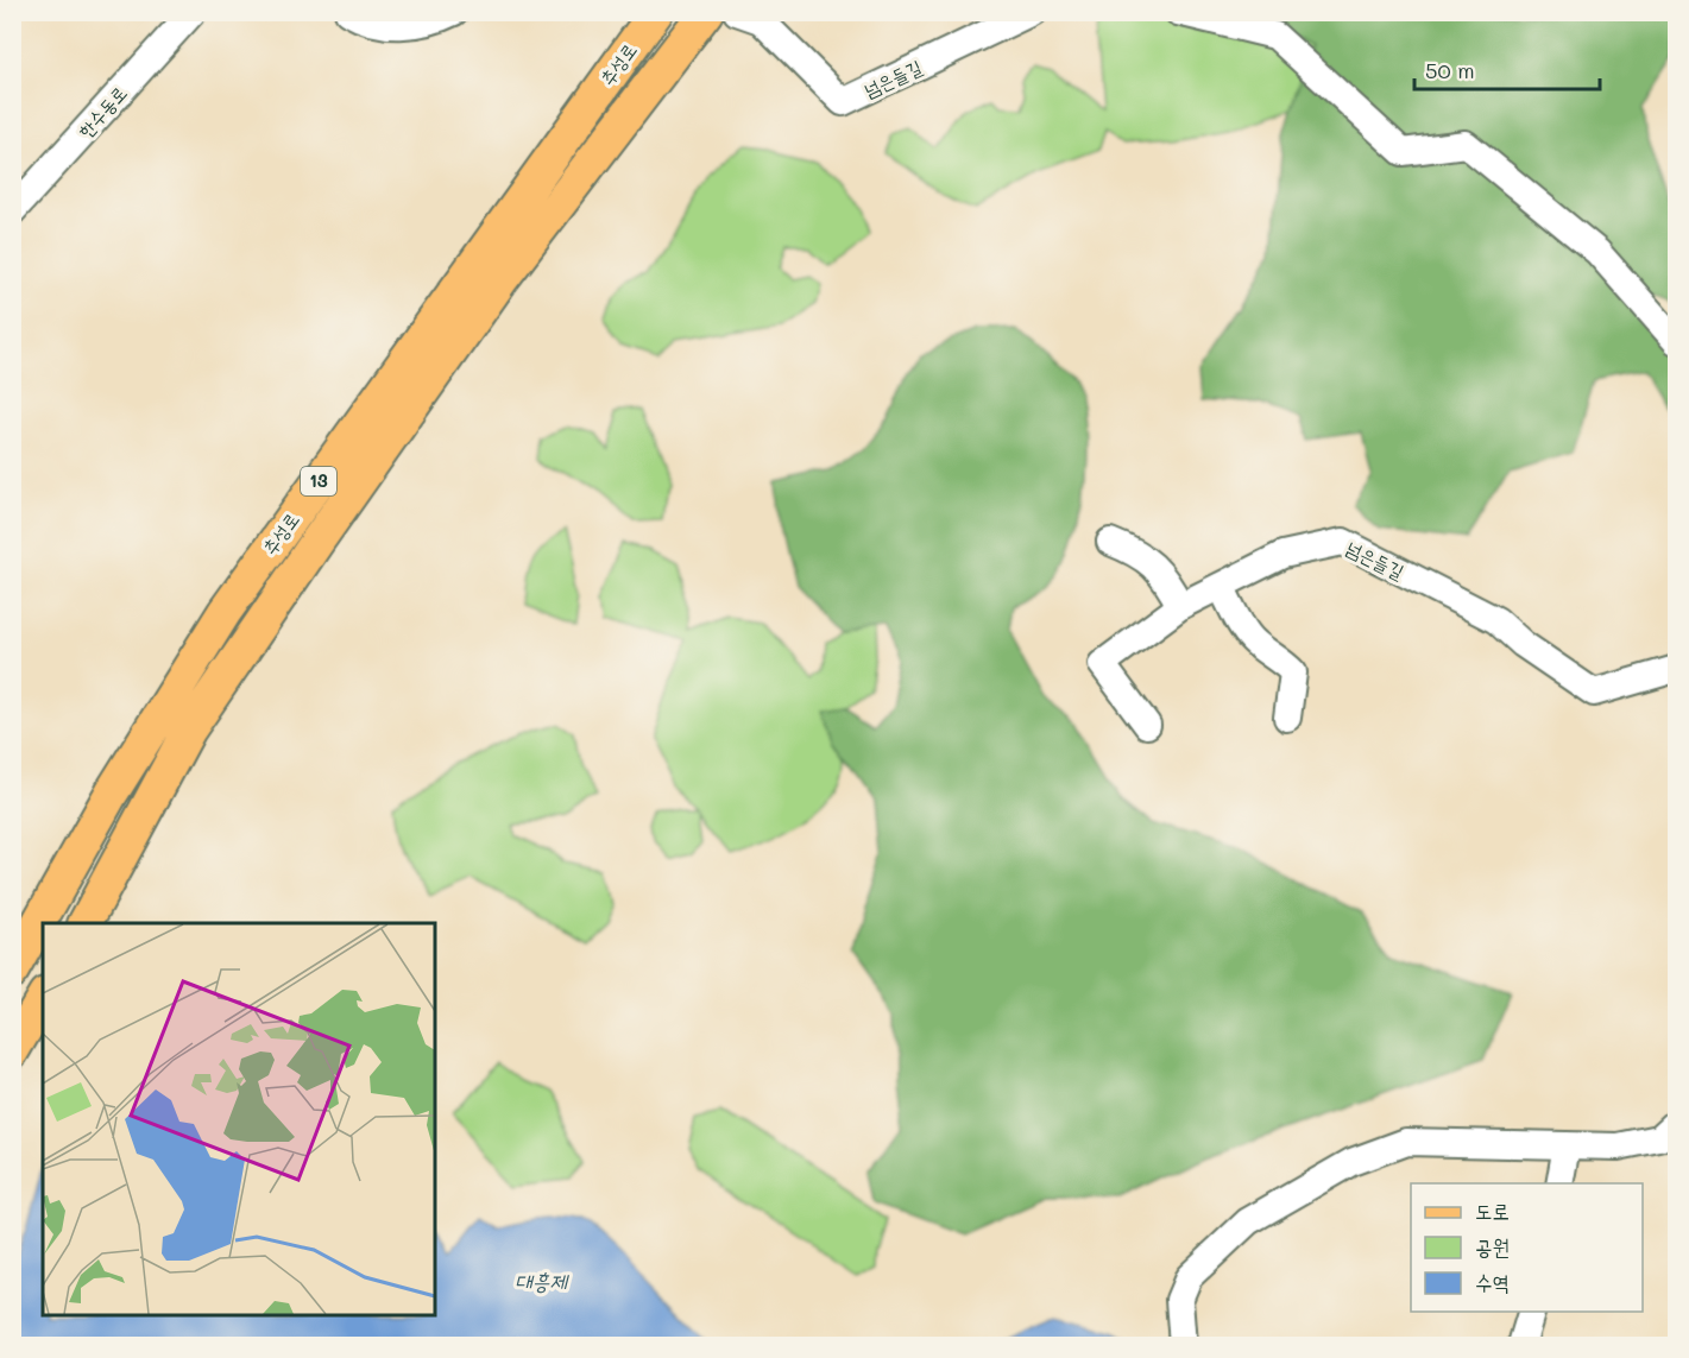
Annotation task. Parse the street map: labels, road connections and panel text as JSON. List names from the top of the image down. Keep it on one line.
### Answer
{"streets":{"main road":["추성로","13"],"street":["넘은들길","한수동로"]},"water":["대흥제"],"legend":["도로","공원","수역"],"scale_bar":"50 m"}
